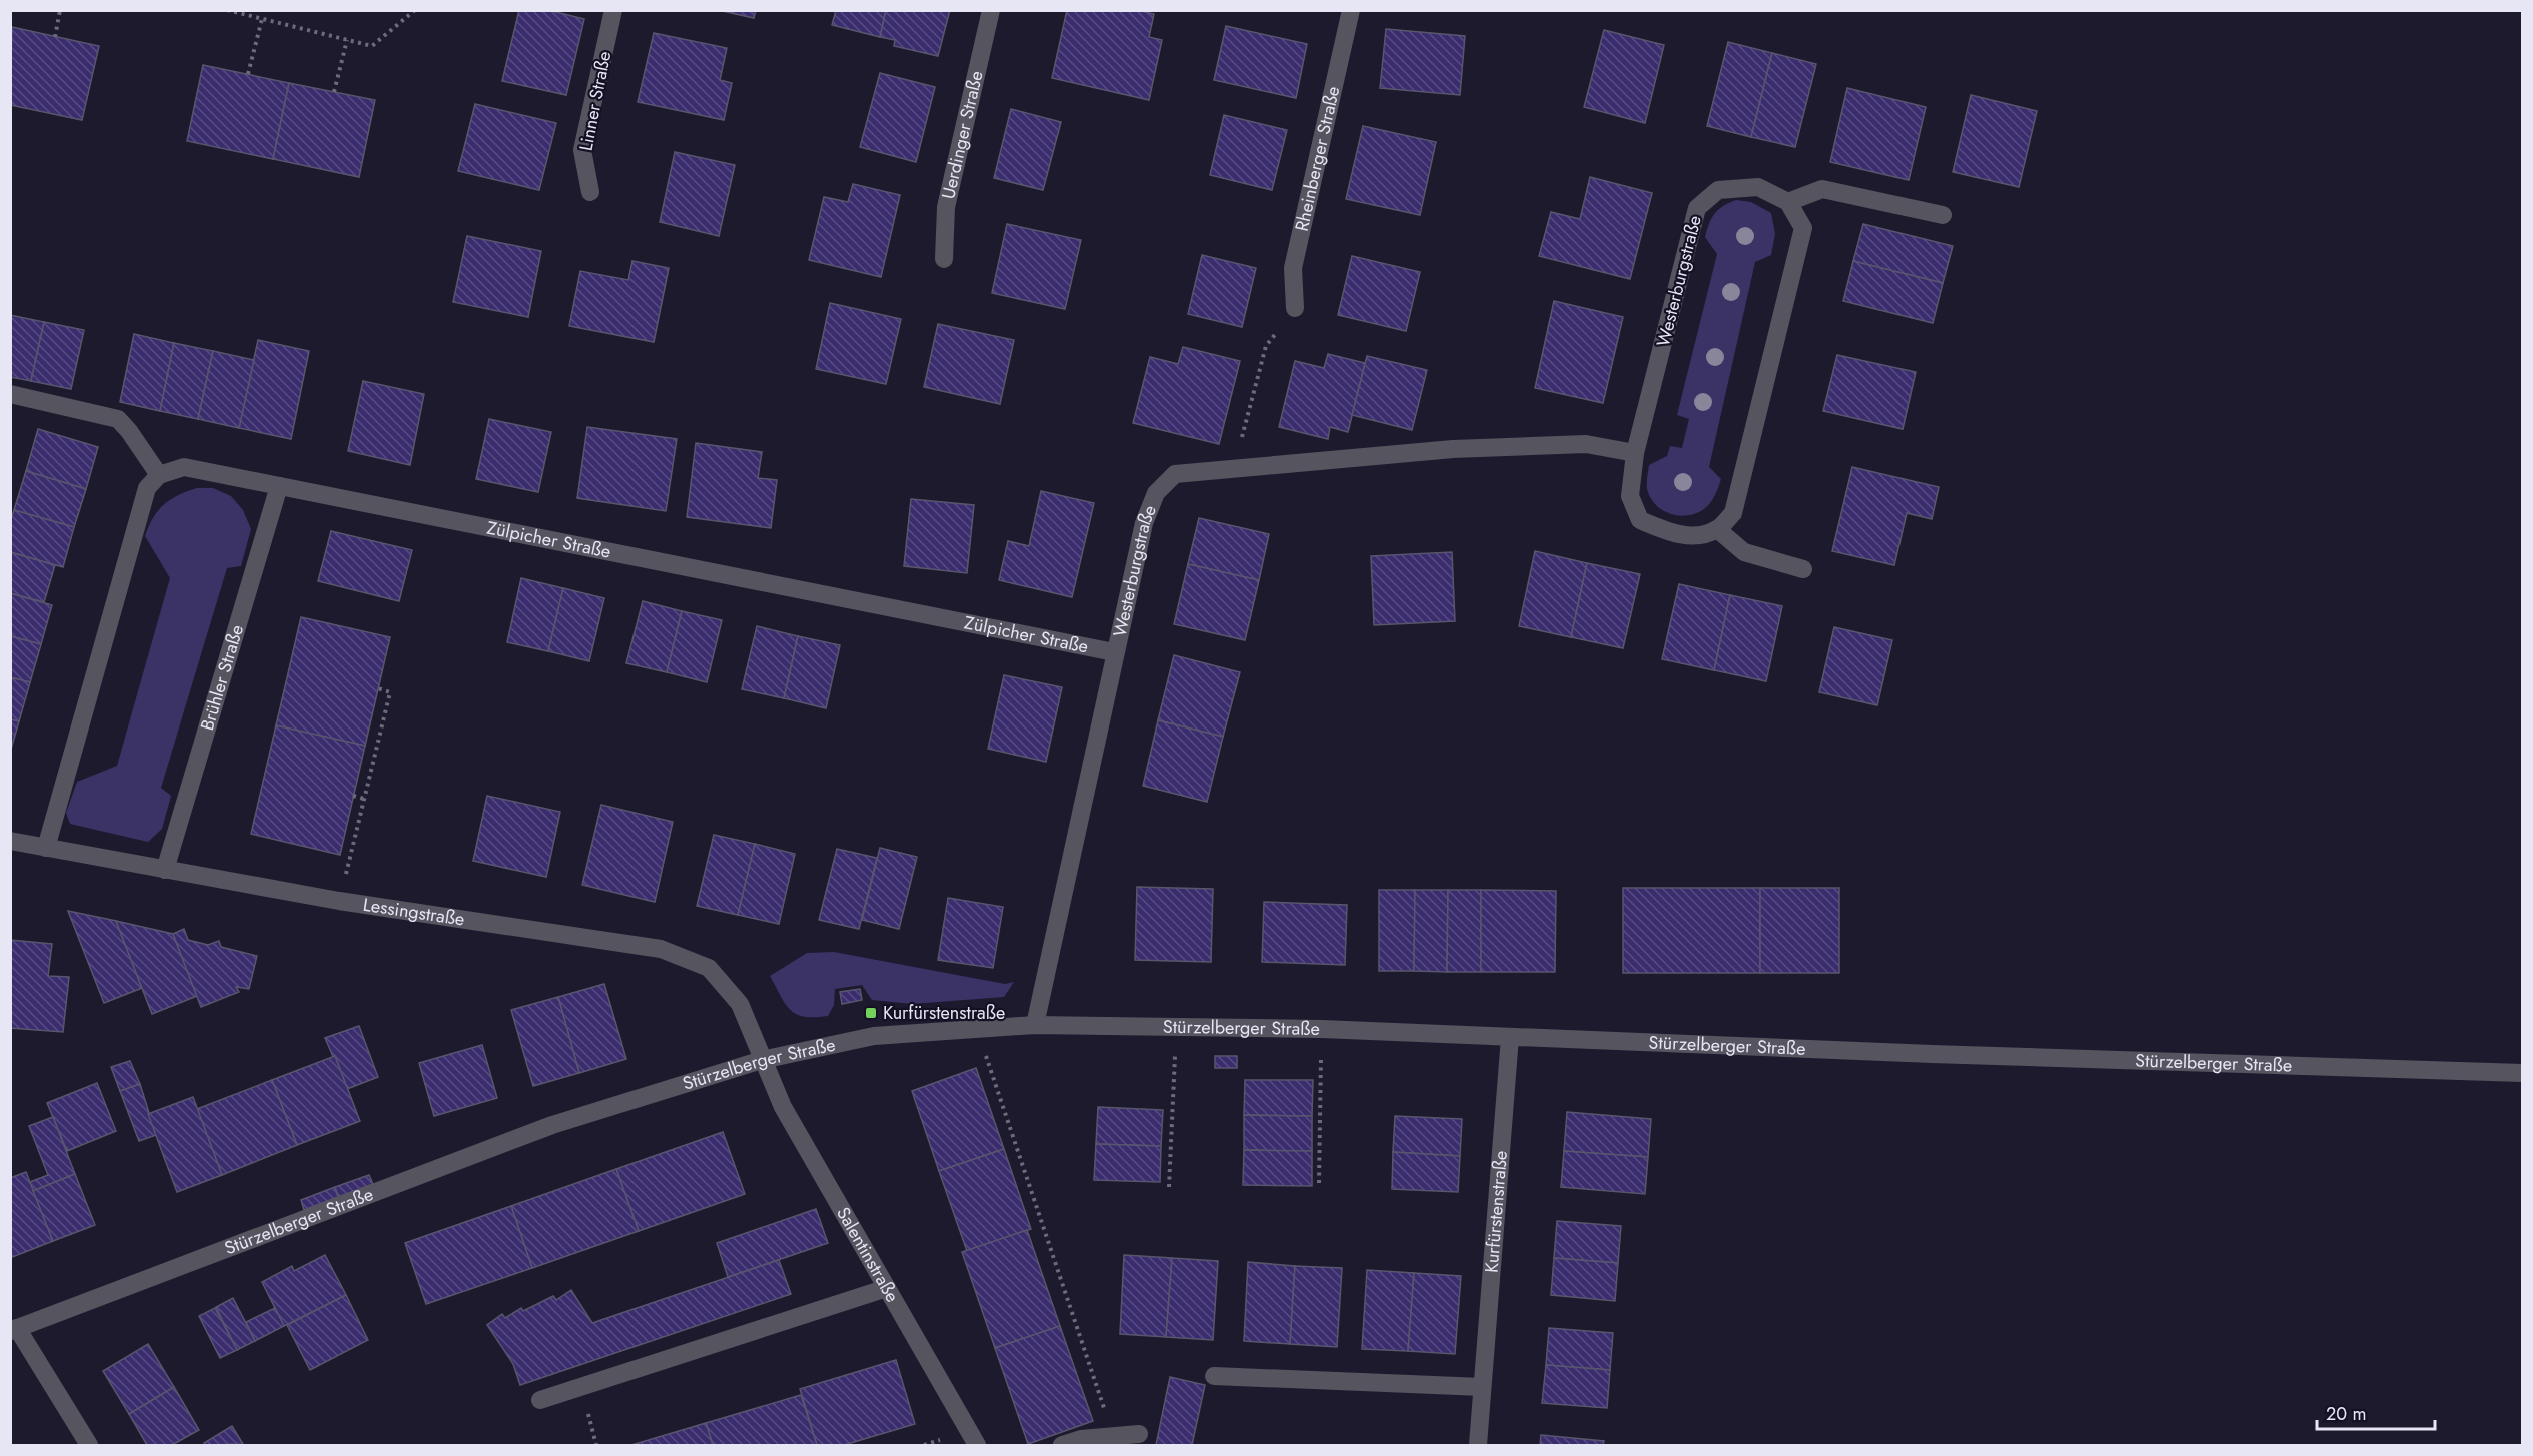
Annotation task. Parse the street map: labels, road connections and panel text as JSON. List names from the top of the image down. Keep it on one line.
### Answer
{"streets":{"street":["Linner Straße","Uerdinger Straße","Rheinberger Straße","Westerburgstraße","Zülpicher Straße","Brühler Straße","Lessingstraße","Stürzelberger Straße","Kurfürstenstraße","Salentinstraße"]},"crossings":[["Westerburgstraße","Zülpicher Straße"],["Westerburgstraße","Stürzelberger Straße"],["Zülpicher Straße","Brühler Straße"],["Brühler Straße","Lessingstraße"],["Lessingstraße","Stürzelberger Straße"],["Lessingstraße","Salentinstraße"],["Stürzelberger Straße","Kurfürstenstraße"],["Stürzelberger Straße","Salentinstraße"]],"places":{"transit":["Kurfürstenstraße"]},"scale_bar":"20 m"}
